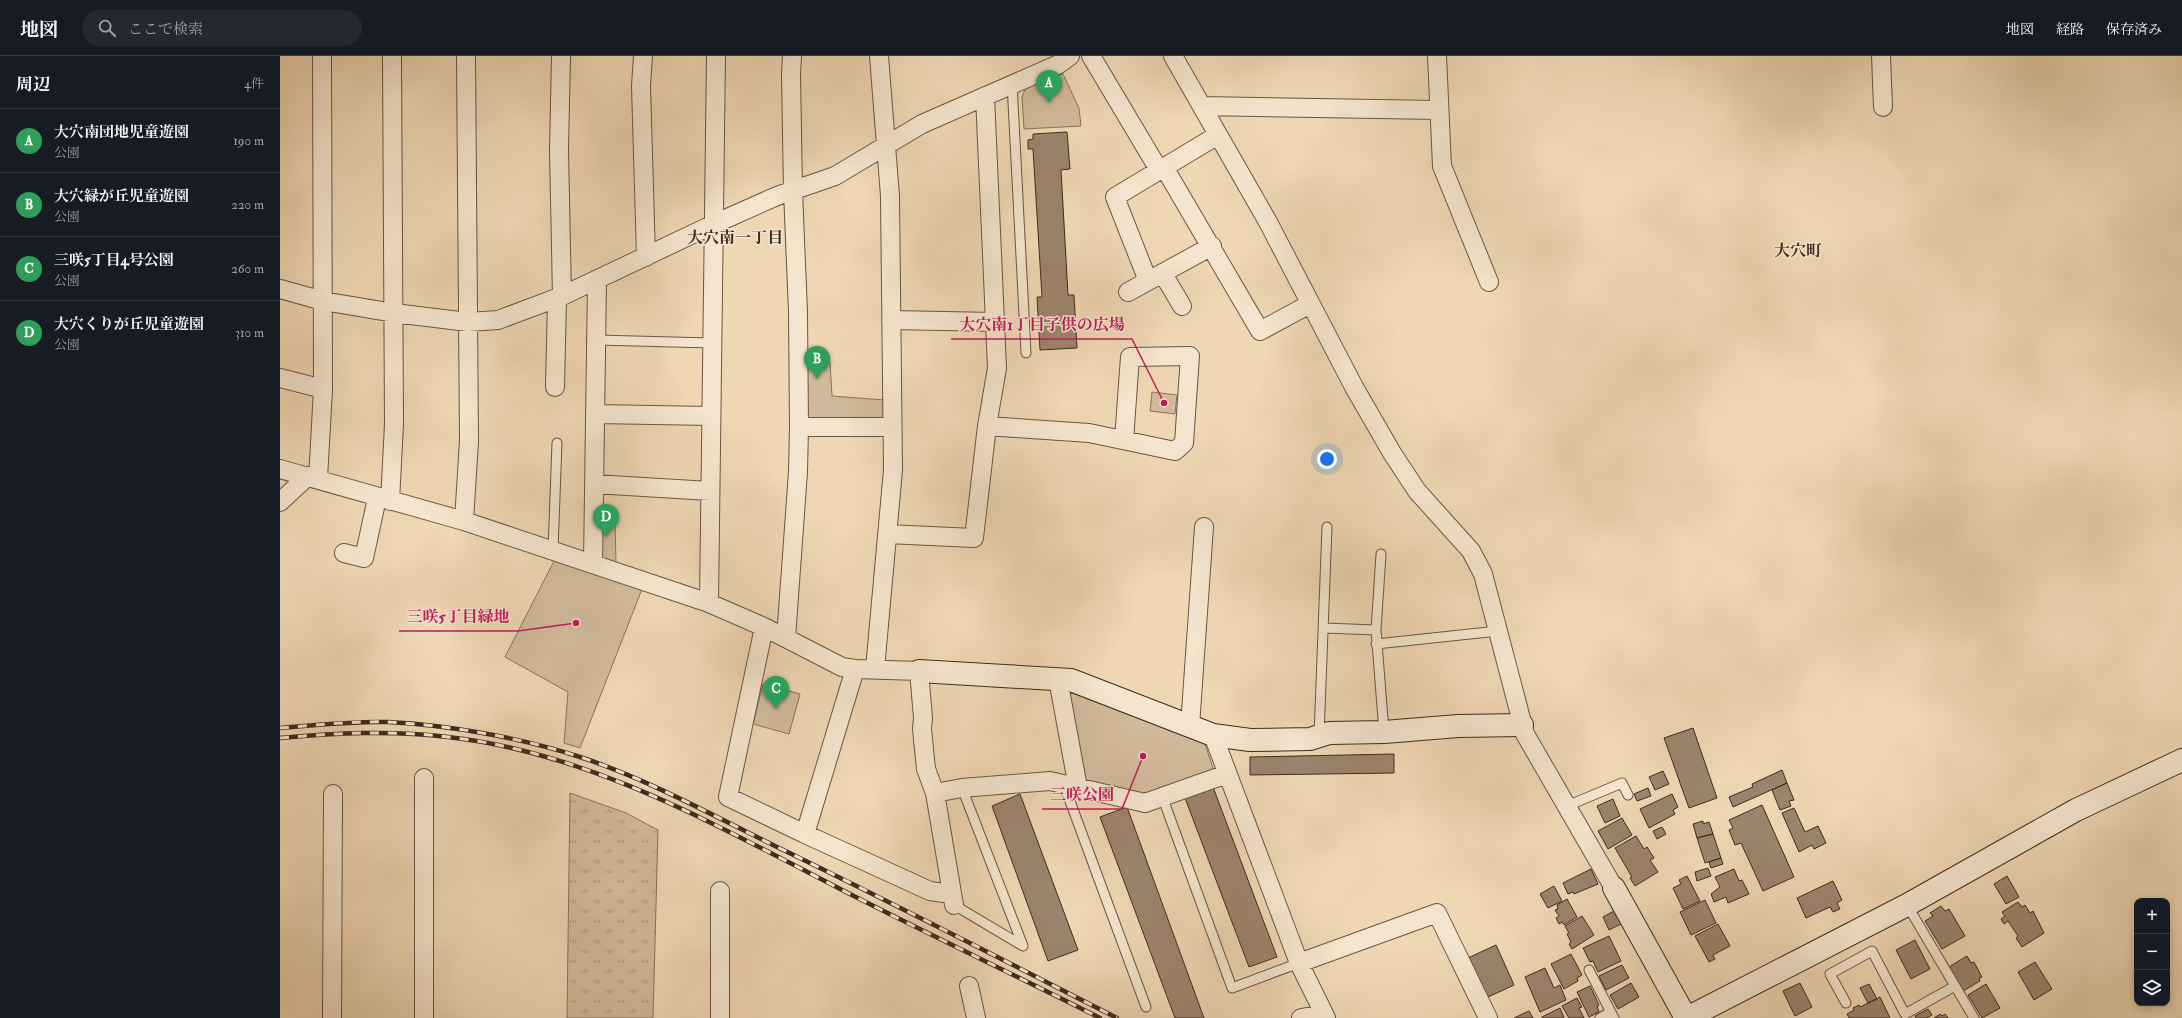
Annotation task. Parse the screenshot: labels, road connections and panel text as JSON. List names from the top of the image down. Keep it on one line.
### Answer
{"districts":["大穴南一丁目","大穴町"],"places":["大穴南1丁目子供の広場","三咲5丁目緑地","三咲公園"],"page":{"header":"地図","search":"ここで検索","nav":["地図","経路","保存済み"],"heading":["周辺","4件"],"pins":["A","B","D","C"],"list":[{"mark":"A","name":"大穴南団地児童遊園","note":"公園","value":"190 m"},{"mark":"B","name":"大穴緑が丘児童遊園","note":"公園","value":"220 m"},{"mark":"C","name":"三咲5丁目4号公園","note":"公園","value":"260 m"},{"mark":"D","name":"大穴くりが丘児童遊園","note":"公園","value":"310 m"}],"map_buttons":["+","−"]}}
